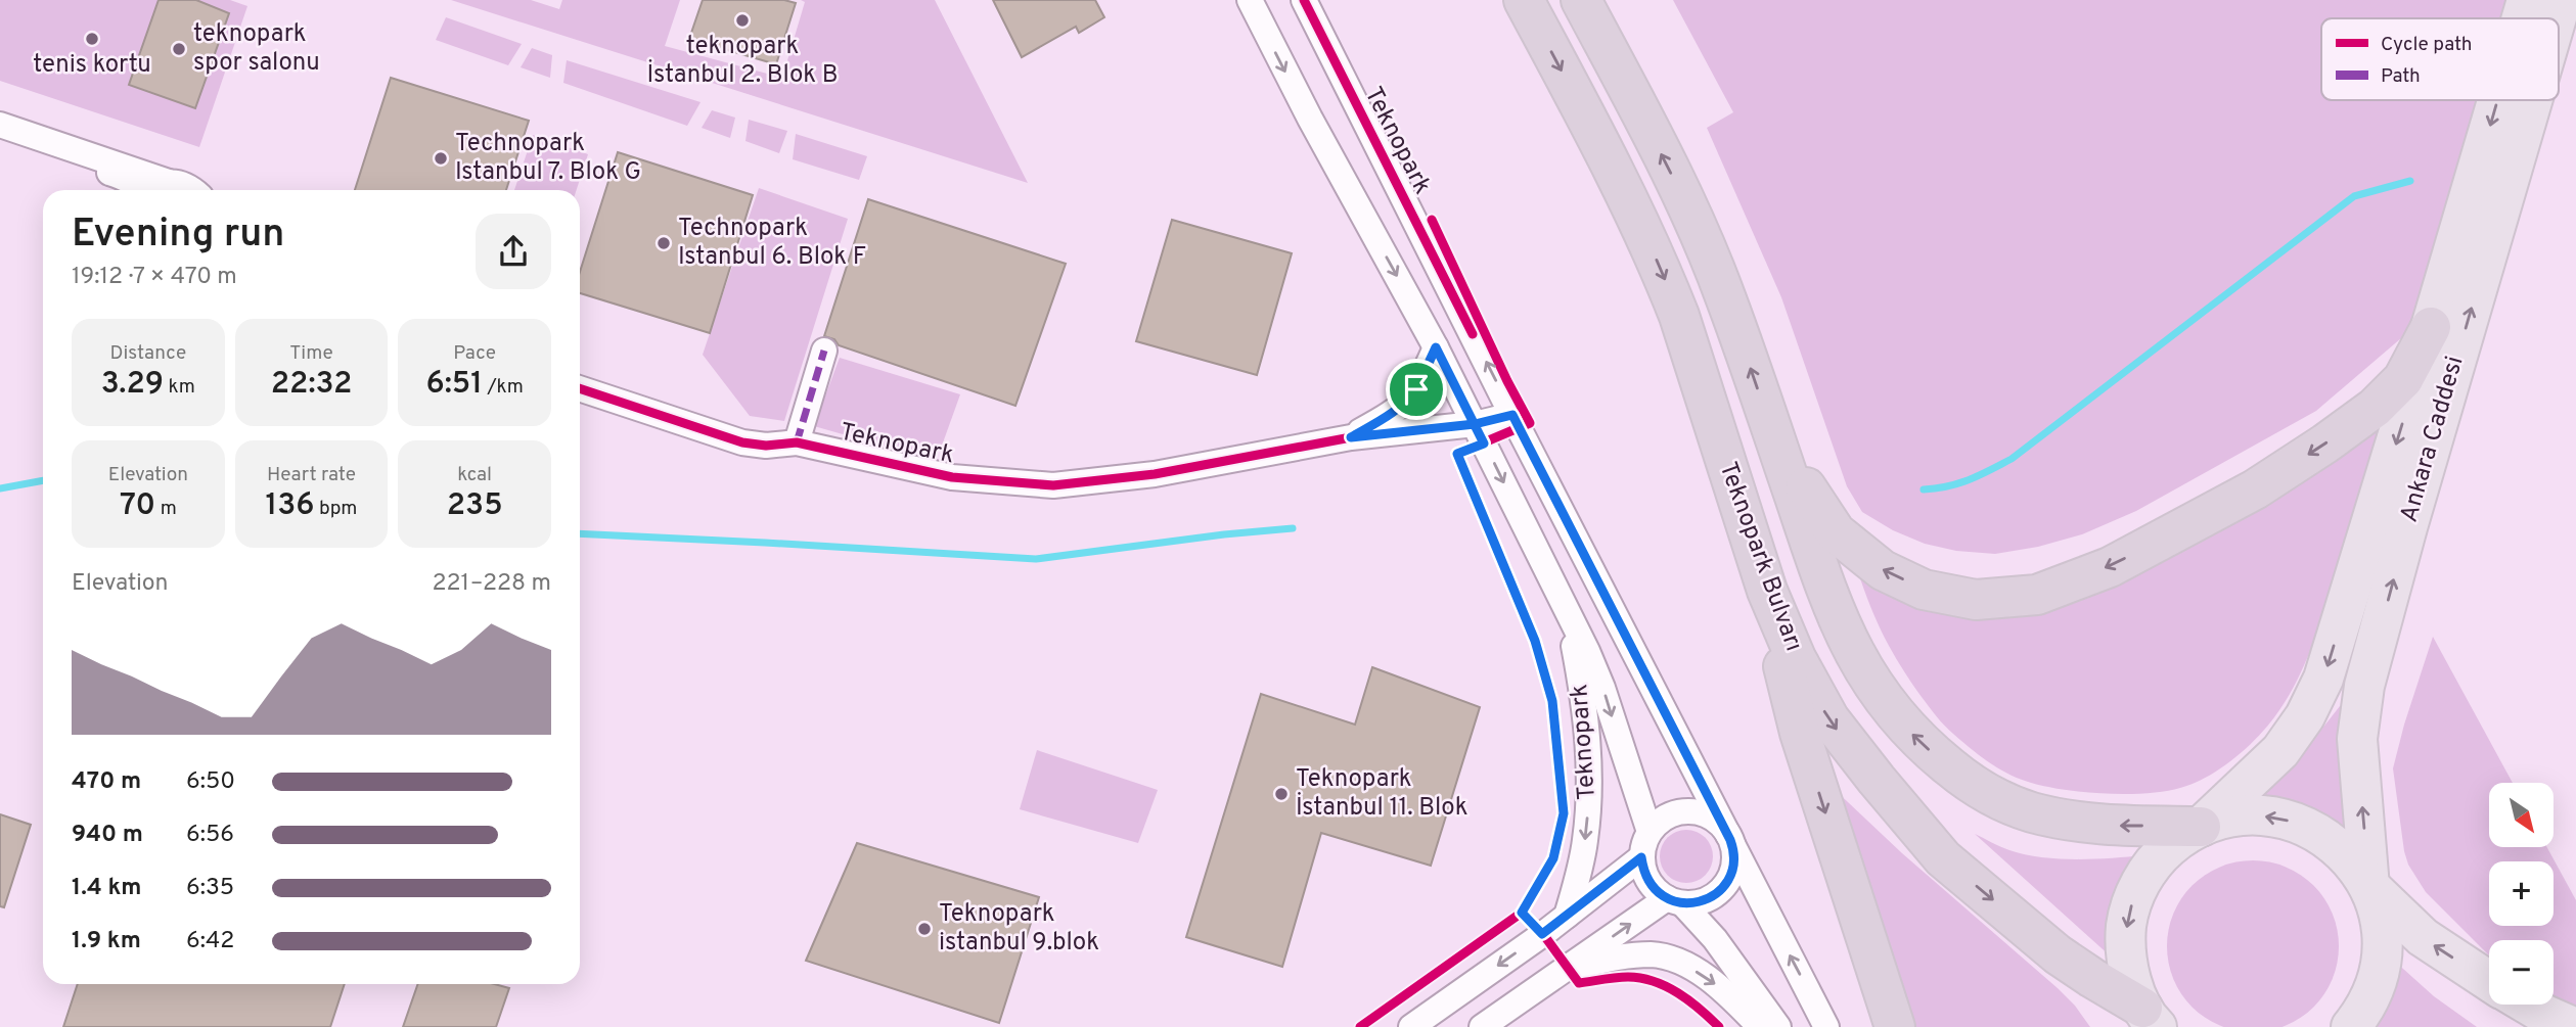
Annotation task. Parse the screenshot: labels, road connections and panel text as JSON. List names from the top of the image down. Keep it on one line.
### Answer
{"streets":{"highway":["Teknopark Bulvarı"],"main road":["Ankara Caddesi"],"street":["Teknopark"]},"crossings":[["Ankara Caddesi","Teknopark Bulvarı"]],"places":["teknopark İstanbul 2. Blok B","tenis kortu","teknopark spor salonu","Technopark Istanbul 7. Blok G","Technopark Istanbul 6. Blok F","Teknopark İstanbul 11. Blok","Teknopark istanbul 9.blok"],"legend":["Cycle path","Path"],"north":"bottom right","page":{"heading":["Evening run","19:12 · 7 × 470 m"],"stats":[["Distance","3.29 km"],["Time","22:32"],["Pace","6:51 /km"],["Elevation","70 m"],["Heart rate","136 bpm"],["kcal","235"]],"chart":["Elevation","221–228 m"],"list":[{"name":"470 m","note":"6:50"},{"name":"940 m","note":"6:56"},{"name":"1.4 km","note":"6:35"},{"name":"1.9 km","note":"6:42"}],"map_buttons":["+","−"]}}
